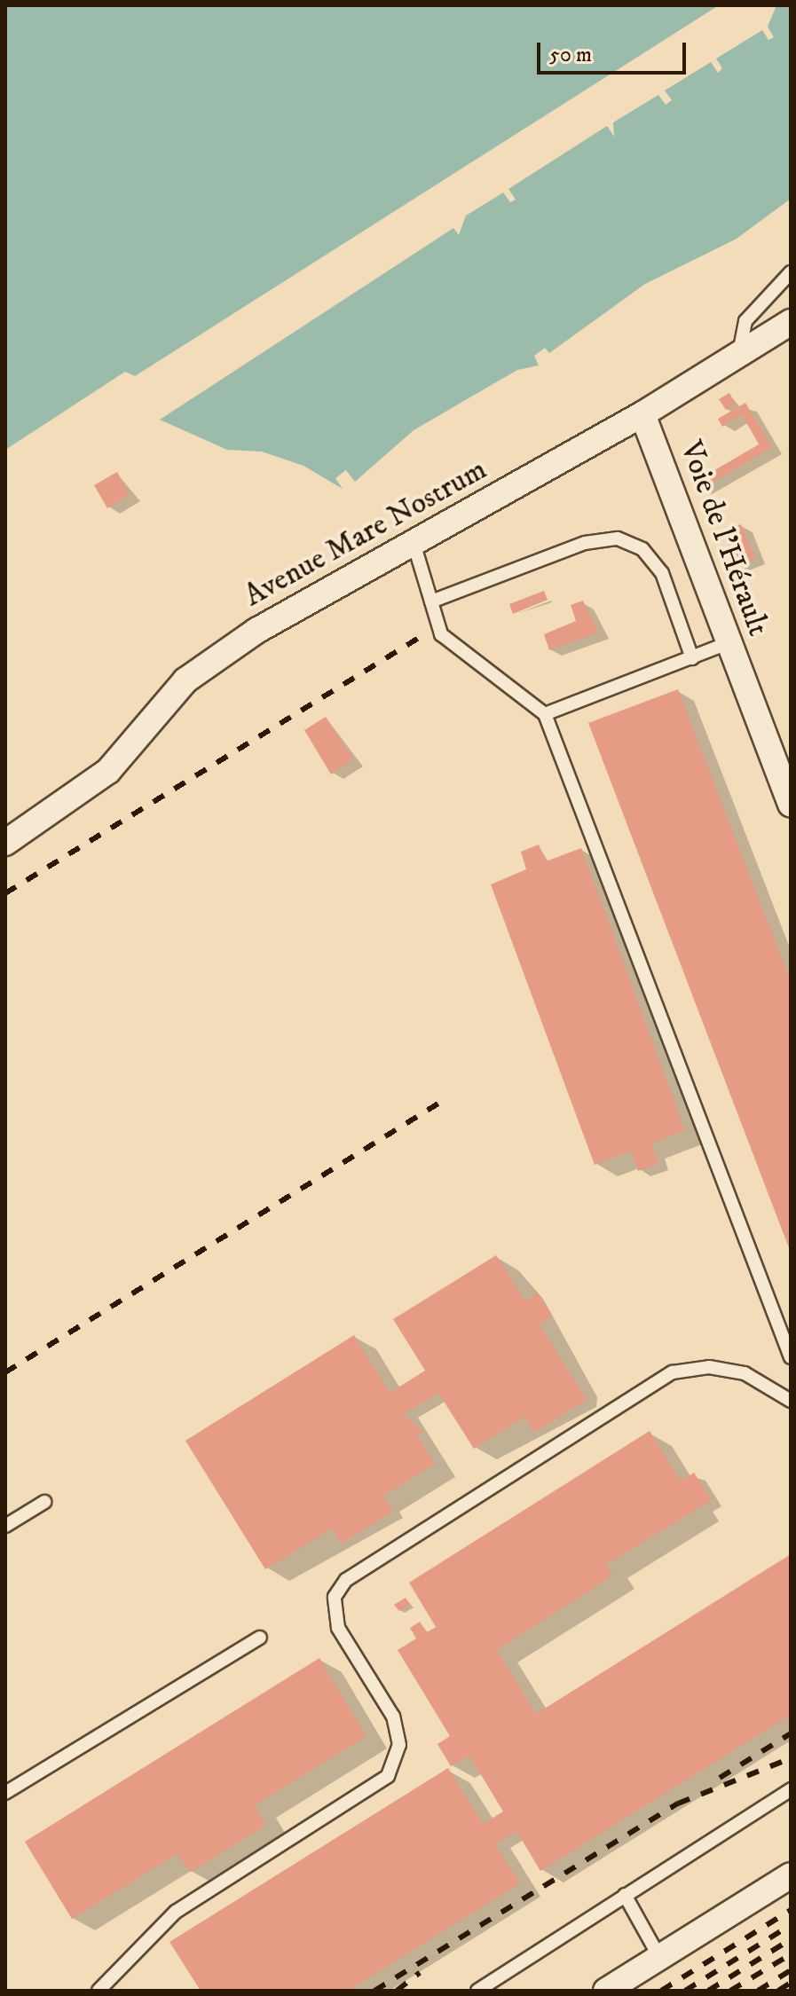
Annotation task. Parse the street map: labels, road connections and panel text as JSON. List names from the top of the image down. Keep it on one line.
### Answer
{"streets":{"street":["Avenue Mare Nostrum","Voie de l'Hérault"]},"crossings":[["Avenue Mare Nostrum","Voie de l'Hérault"]],"scale_bar":"50 m"}
